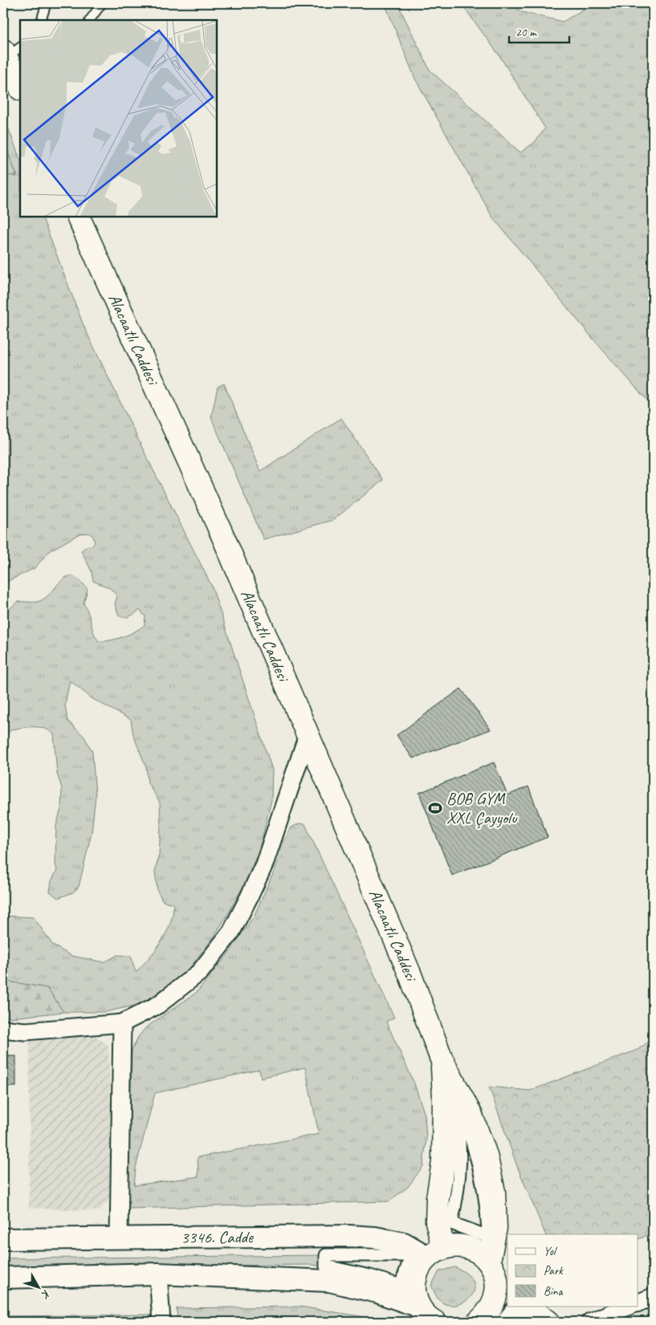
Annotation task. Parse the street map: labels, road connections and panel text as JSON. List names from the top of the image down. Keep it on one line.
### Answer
{"streets":{"main road":["Alacaatlı Caddesi"],"street":["3346. Cadde"]},"crossings":[["Alacaatlı Caddesi","3346. Cadde"]],"places":{"sports":["BOB GYM XXL Çayyolu"]},"legend":["Yol","Park","Bina"],"scale_bar":"20 m","north":"bottom right"}
